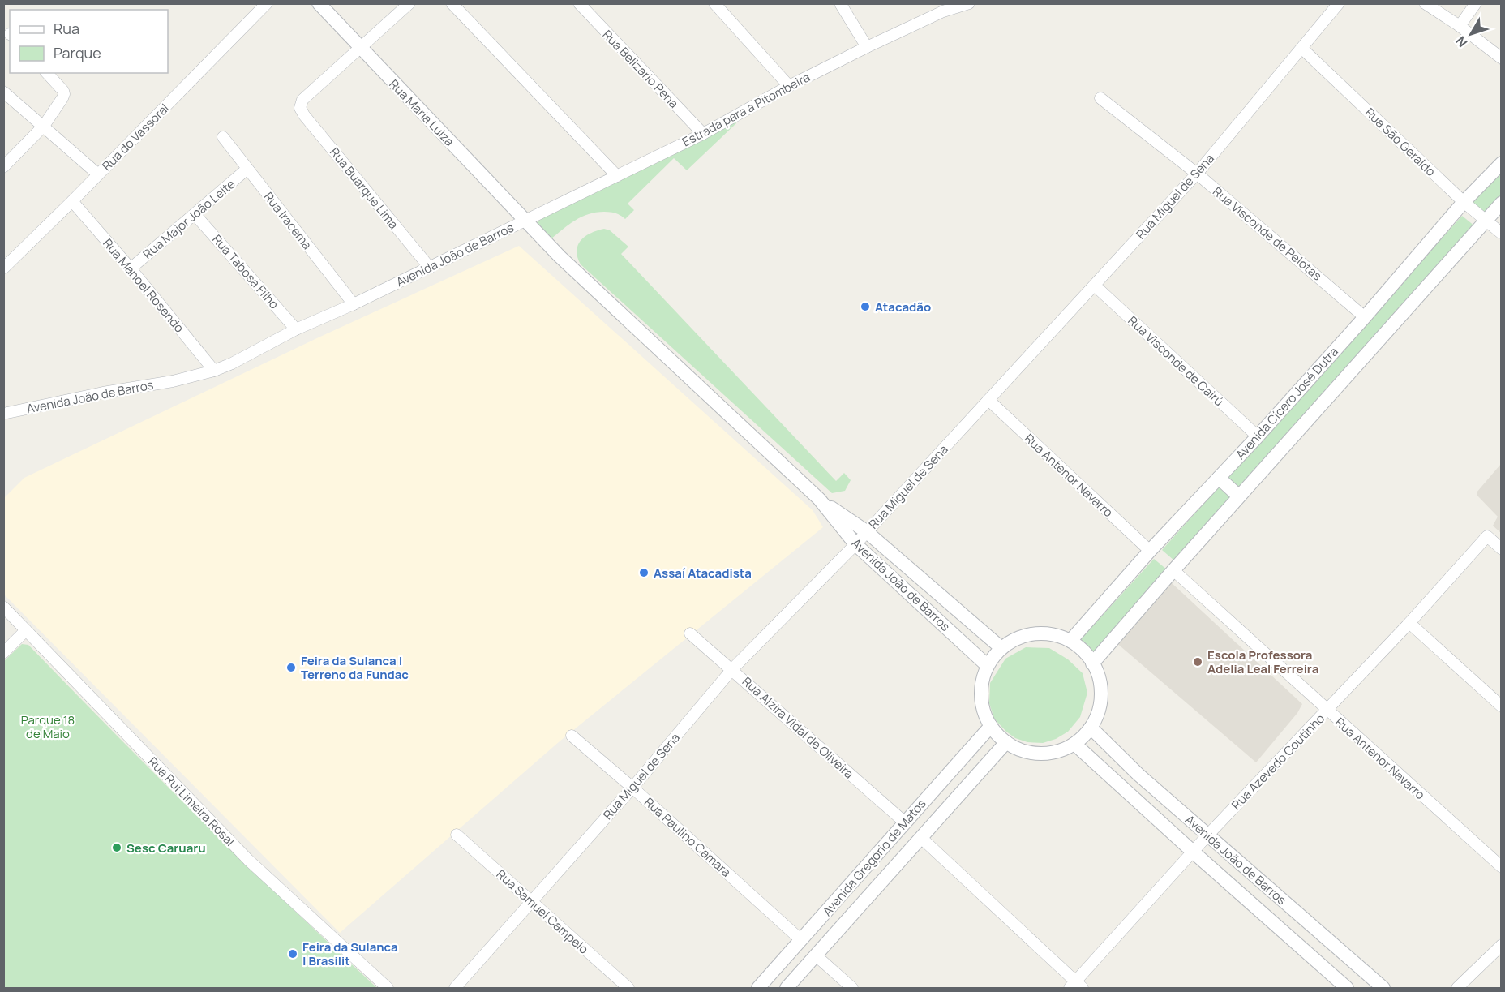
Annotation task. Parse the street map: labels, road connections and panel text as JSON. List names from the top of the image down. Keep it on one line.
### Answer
{"streets":{"street":["Rua Belizario Pena","Estrada para a Pitombeira","Rua Maria Luiza","Rua do Vassoral","Rua São Geraldo","Rua Buarque Lima","Rua Miguel de Sena","Rua Major João Leite","Rua Iracema","Rua Visconde de Pelotas","Avenida João de Barros","Rua Tabosa Filho","Rua Manoel Rosendo","Rua Visconde de Cairú","Avenida Cícero José Dutra","Rua Antenor Navarro","Rua Alzira Vidal de Oliveira","Rua Azevedo Coutinho","Rua Rui Limeira Rosal","Rua Paulino Camara","Avenida Gregório de Matos","Rua Samuel Campelo"]},"crossings":[["Rua Belizario Pena","Estrada para a Pitombeira"],["Estrada para a Pitombeira","Rua Maria Luiza"],["Estrada para a Pitombeira","Avenida João de Barros"],["Rua Maria Luiza","Rua Buarque Lima"],["Rua Maria Luiza","Avenida João de Barros"],["Rua do Vassoral","Rua Manoel Rosendo"],["Rua São Geraldo","Rua Miguel de Sena"],["Rua São Geraldo","Avenida Cícero José Dutra"],["Rua Buarque Lima","Avenida João de Barros"],["Rua Miguel de Sena","Rua Visconde de Pelotas"],["Rua Miguel de Sena","Avenida João de Barros"],["Rua Miguel de Sena","Rua Visconde de Cairú"],["Rua Miguel de Sena","Rua Antenor Navarro"],["Rua Miguel de Sena","Rua Alzira Vidal de Oliveira"],["Rua Miguel de Sena","Rua Paulino Camara"],["Rua Miguel de Sena","Rua Samuel Campelo"],["Rua Major João Leite","Rua Iracema"],["Rua Major João Leite","Rua Tabosa Filho"],["Rua Major João Leite","Rua Manoel Rosendo"],["Rua Iracema","Avenida João de Barros"],["Rua Visconde de Pelotas","Avenida Cícero José Dutra"],["Avenida João de Barros","Rua Tabosa Filho"],["Avenida João de Barros","Rua Manoel Rosendo"],["Avenida João de Barros","Avenida Cícero José Dutra"],["Avenida João de Barros","Rua Azevedo Coutinho"],["Avenida João de Barros","Avenida Gregório de Matos"],["Rua Visconde de Cairú","Avenida Cícero José Dutra"],["Avenida Cícero José Dutra","Rua Antenor Navarro"],["Avenida Cícero José Dutra","Avenida Gregório de Matos"],["Rua Antenor Navarro","Rua Azevedo Coutinho"],["Rua Alzira Vidal de Oliveira","Avenida Gregório de Matos"],["Rua Paulino Camara","Avenida Gregório de Matos"]],"parks":["Parque 18 de Maio"],"places":["Atacadão","Assaí Atacadista","Escola Professora Adelia Leal Ferreira","Feira da Sulanca | Terreno da Fundac","Sesc Caruaru","Feira da Sulanca | Brasilit"],"legend":["Rua","Parque"],"north":"bottom left"}
